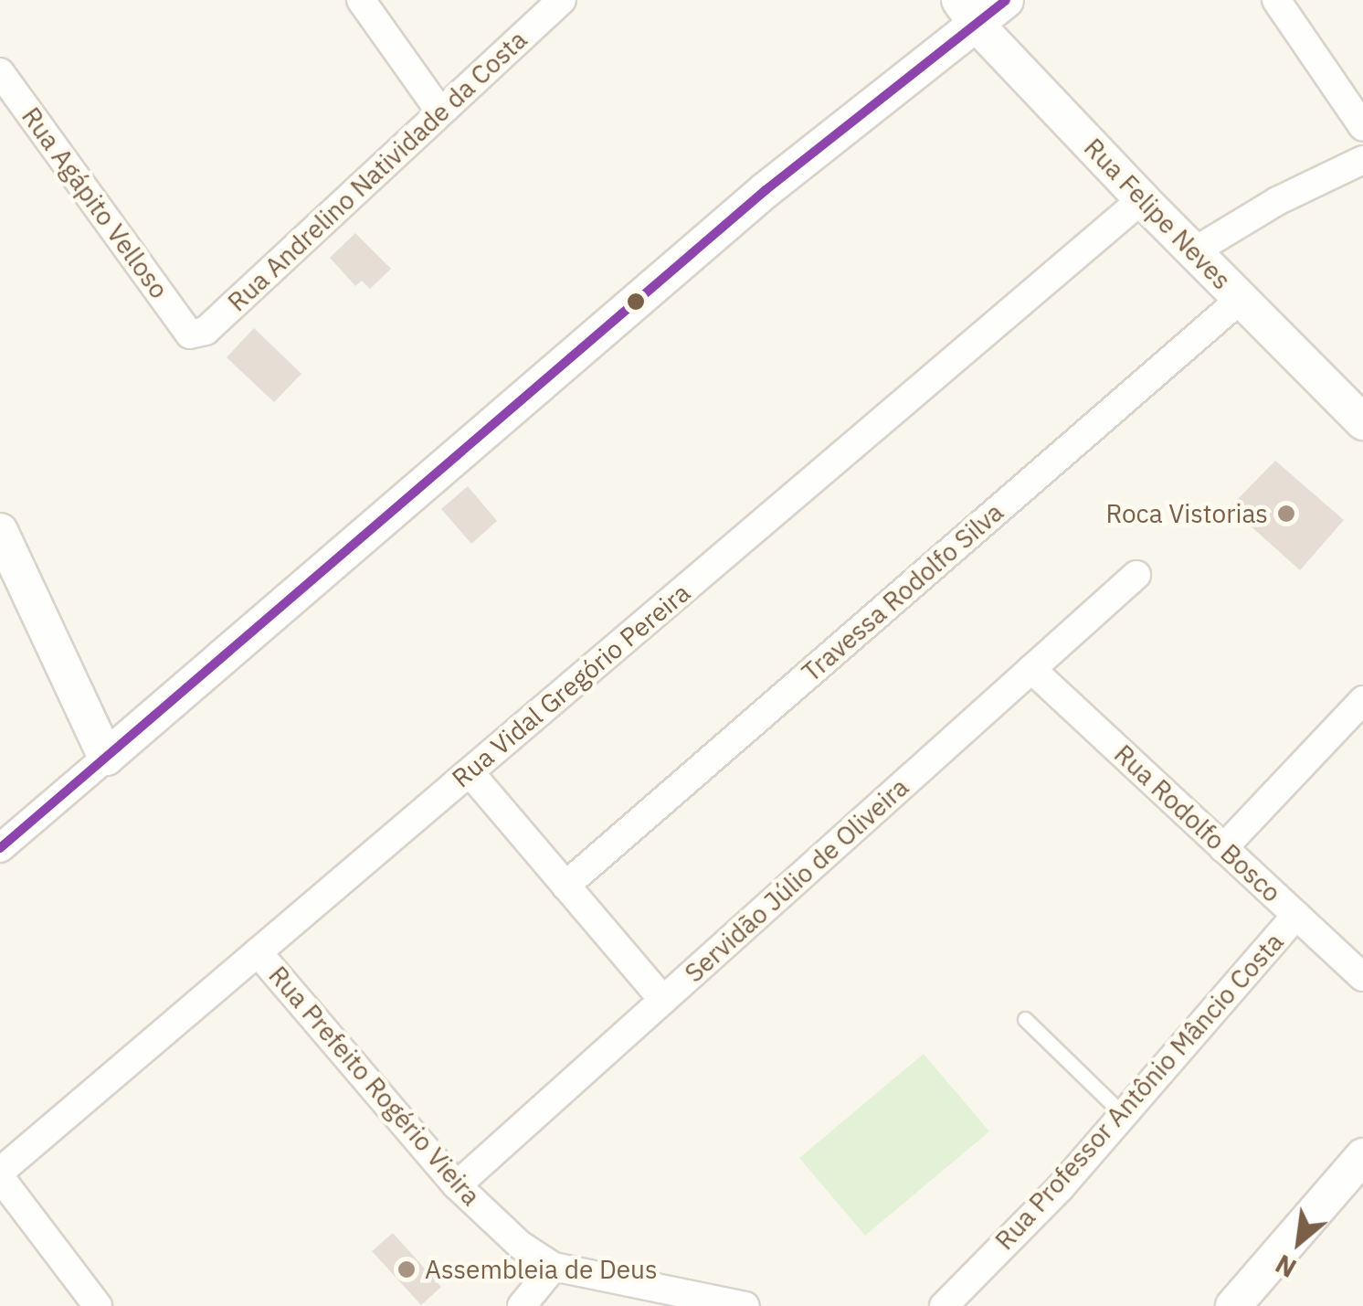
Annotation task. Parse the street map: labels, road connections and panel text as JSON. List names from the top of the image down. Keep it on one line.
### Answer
{"streets":{"street":["Rua Andrelino Natividade da Costa","Rua Agápito Velloso","Rua Felipe Neves","Travessa Rodolfo Silva","Rua Vidal Gregório Pereira","Rua Rodolfo Bosco","Servidão Júlio de Oliveira","Rua Prefeito Rogério Vieira","Rua Professor Antônio Mâncio Costa"]},"crossings":[["Rua Andrelino Natividade da Costa","Rua Agápito Velloso"],["Rua Felipe Neves","Travessa Rodolfo Silva"],["Rua Felipe Neves","Rua Vidal Gregório Pereira"],["Rua Vidal Gregório Pereira","Rua Prefeito Rogério Vieira"],["Rua Rodolfo Bosco","Servidão Júlio de Oliveira"],["Rua Rodolfo Bosco","Rua Professor Antônio Mâncio Costa"],["Servidão Júlio de Oliveira","Rua Prefeito Rogério Vieira"]],"places":["Roca Vistorias","Assembleia de Deus"],"north":"bottom left"}
